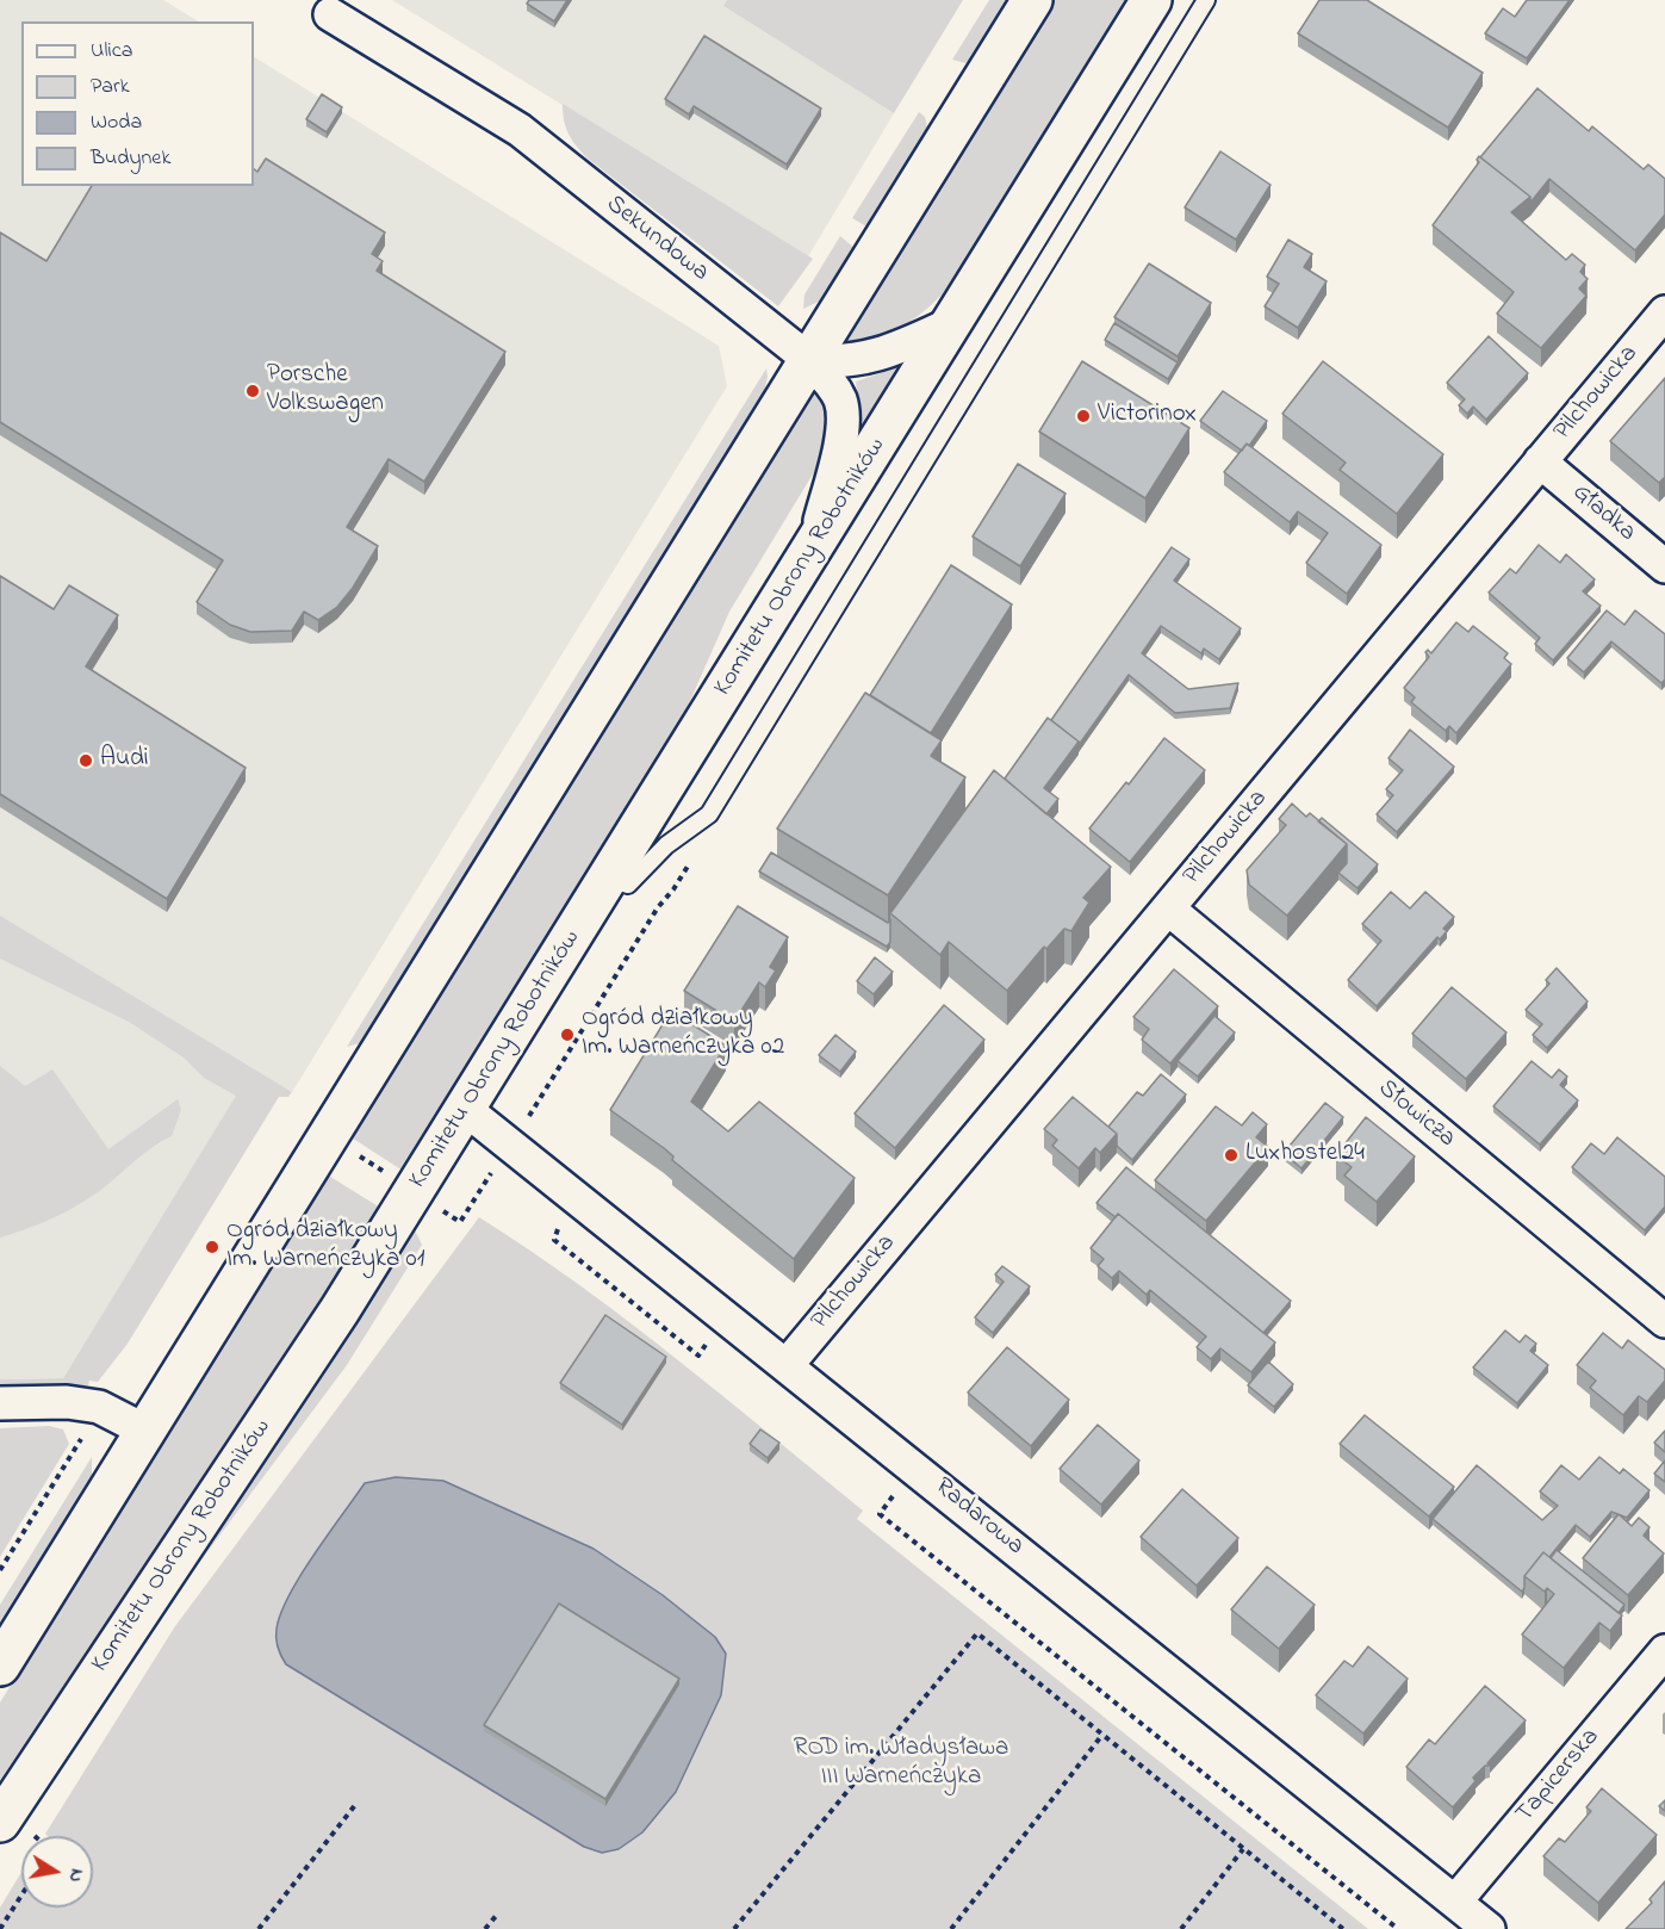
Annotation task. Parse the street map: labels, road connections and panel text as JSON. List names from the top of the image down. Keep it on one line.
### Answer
{"streets":{"street":["Sekundowa","Pilchowicka","Gładka","Komitetu Obrony Robotników","Słowicza","Radarowa","Tapicerska"]},"crossings":[["Sekundowa","Komitetu Obrony Robotników"],["Pilchowicka","Gładka"],["Pilchowicka","Słowicza"],["Pilchowicka","Radarowa"],["Komitetu Obrony Robotników","Radarowa"],["Radarowa","Tapicerska"]],"parks":["ROD im. Władysława III Warneńczyka"],"places":["Porsche Volkswagen","Victorinox","Audi","Ogród działkowy Im. Warneńczyka 02","Luxhostel24","Ogród działkowy Im. Warneńczyka 01"],"legend":["Ulica","Park","Woda","Budynek"],"north":"right"}
